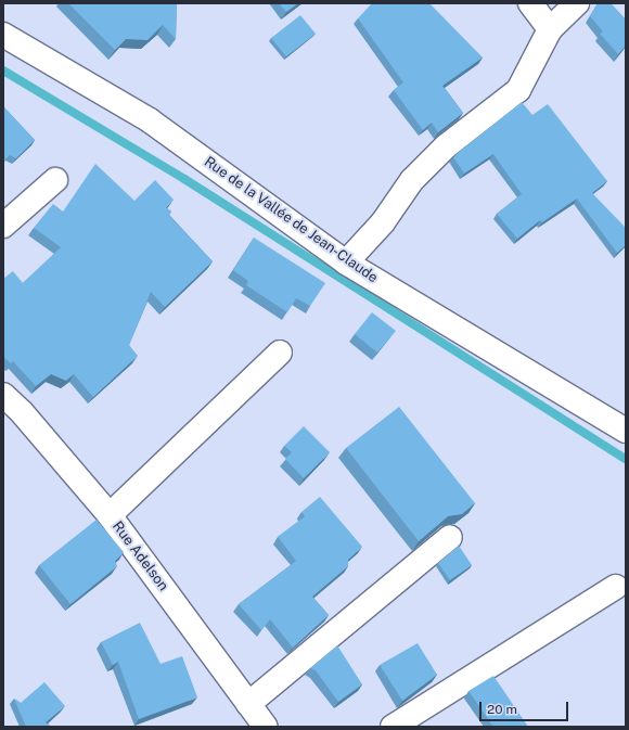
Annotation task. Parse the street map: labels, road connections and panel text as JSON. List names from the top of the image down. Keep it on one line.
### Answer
{"streets":{"street":["Rue de la Vallée de Jean-Claude","Rue Adelson"]},"scale_bar":"20 m"}
